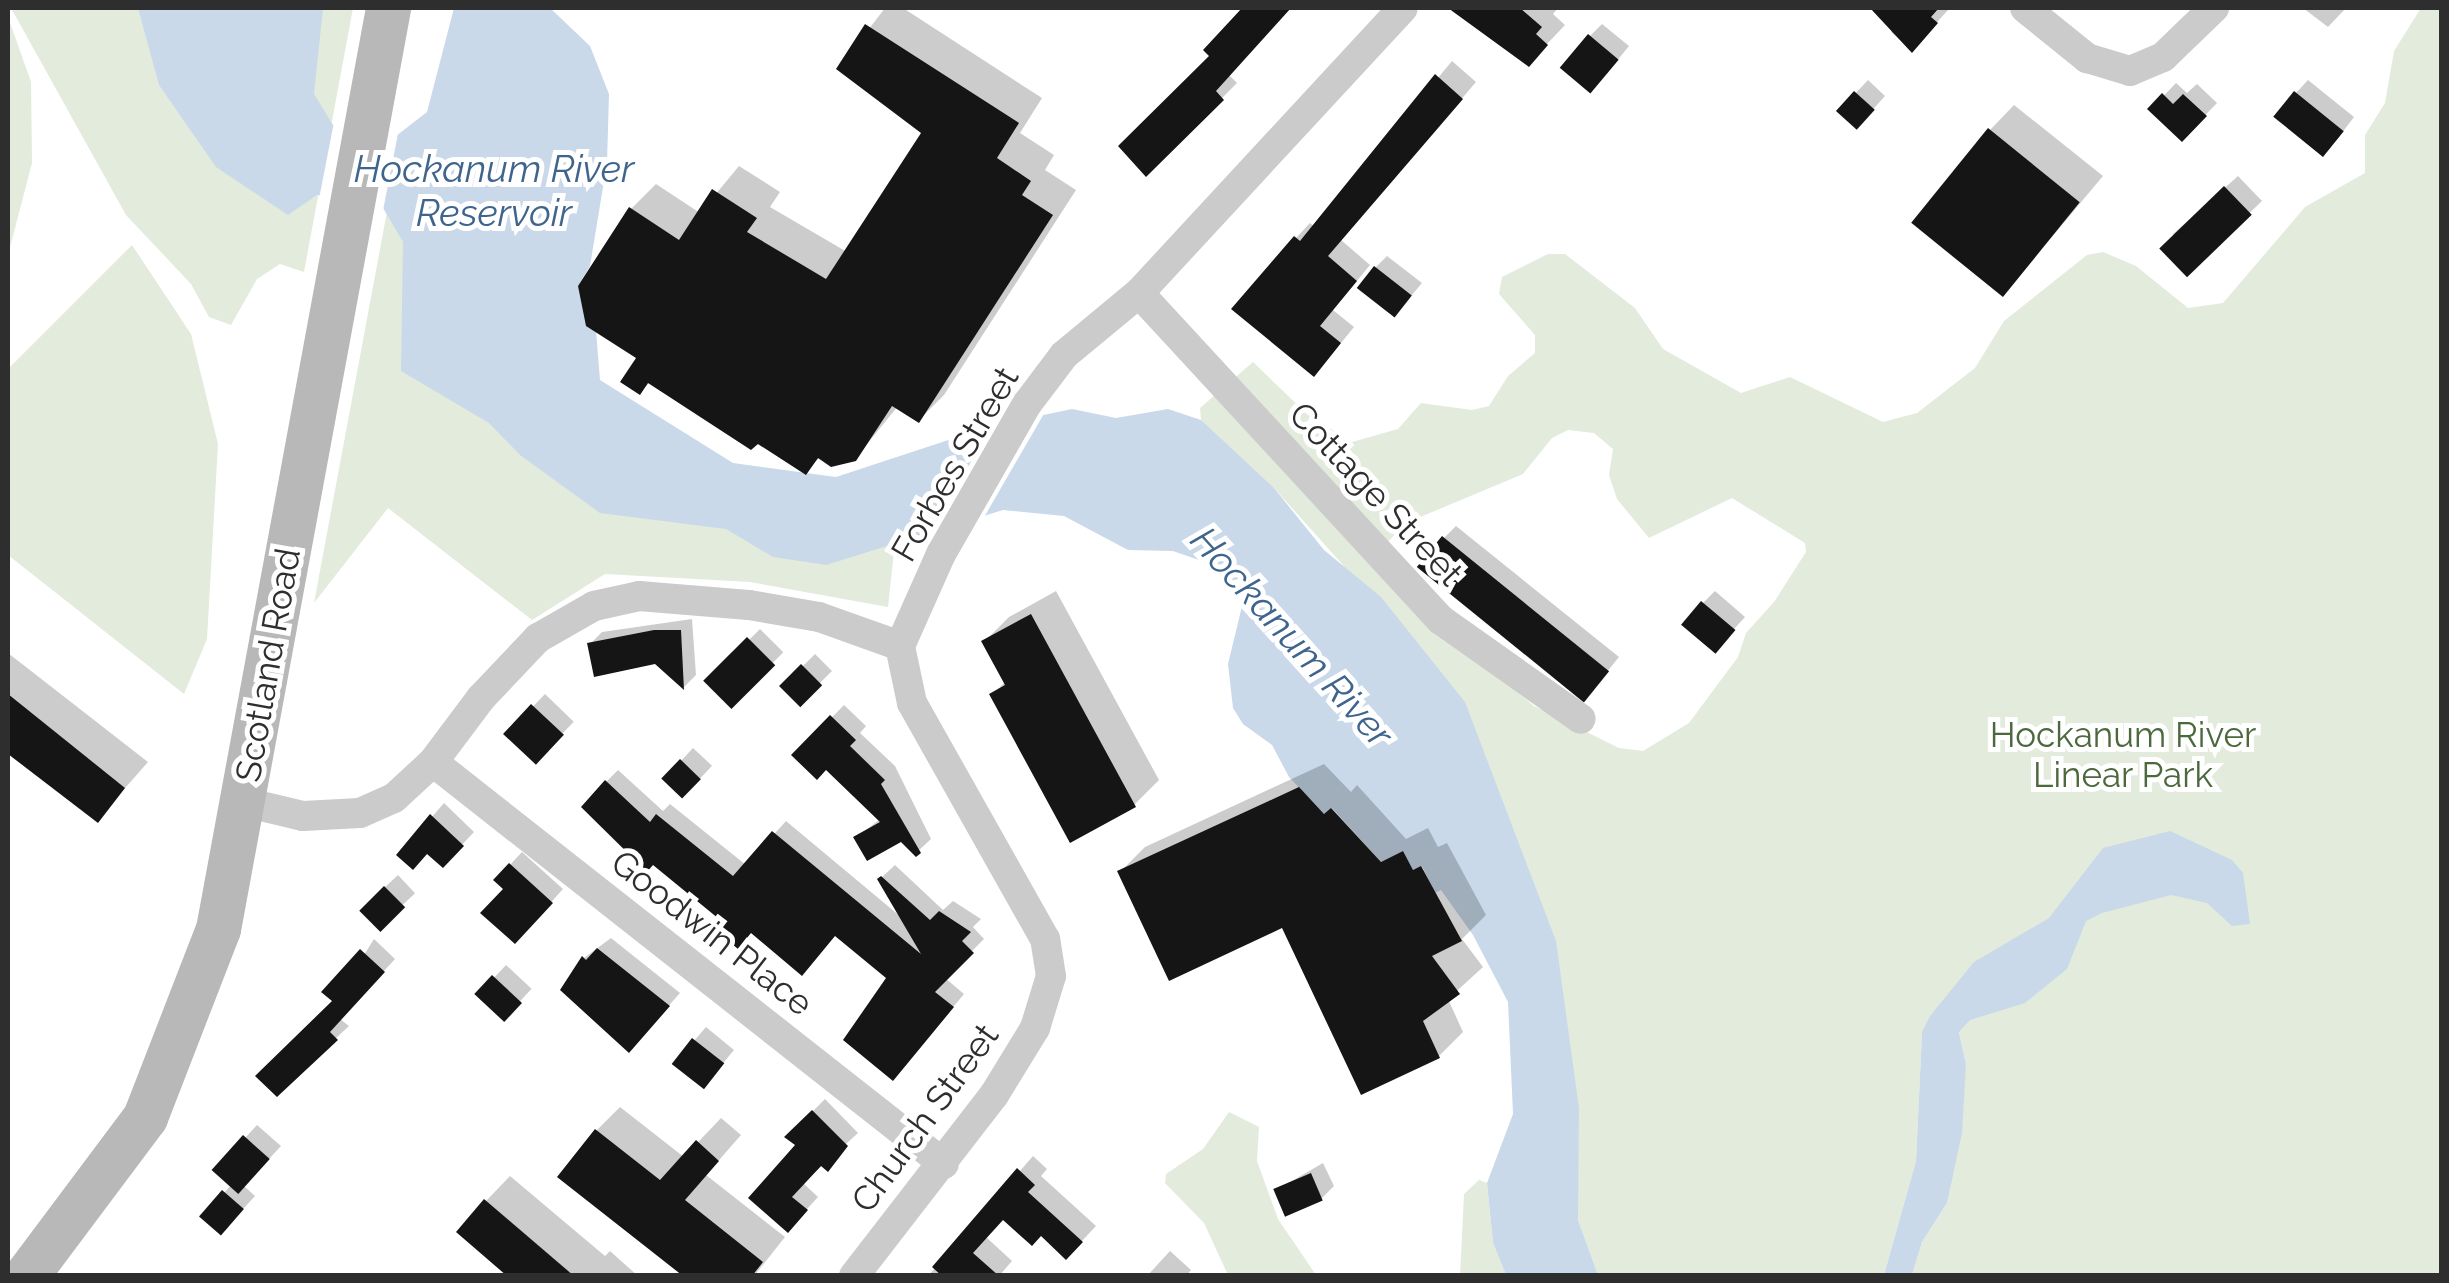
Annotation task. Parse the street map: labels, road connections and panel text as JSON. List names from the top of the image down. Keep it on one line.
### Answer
{"streets":{"main road":["Scotland Road"],"street":["Forbes Street","Cottage Street","Goodwin Place","Church Street"]},"crossings":[["Forbes Street","Cottage Street"],["Forbes Street","Church Street"],["Goodwin Place","Church Street"]],"water":["Hockanum River Reservoir","Hockanum River"],"parks":["Hockanum River Linear Park"]}
